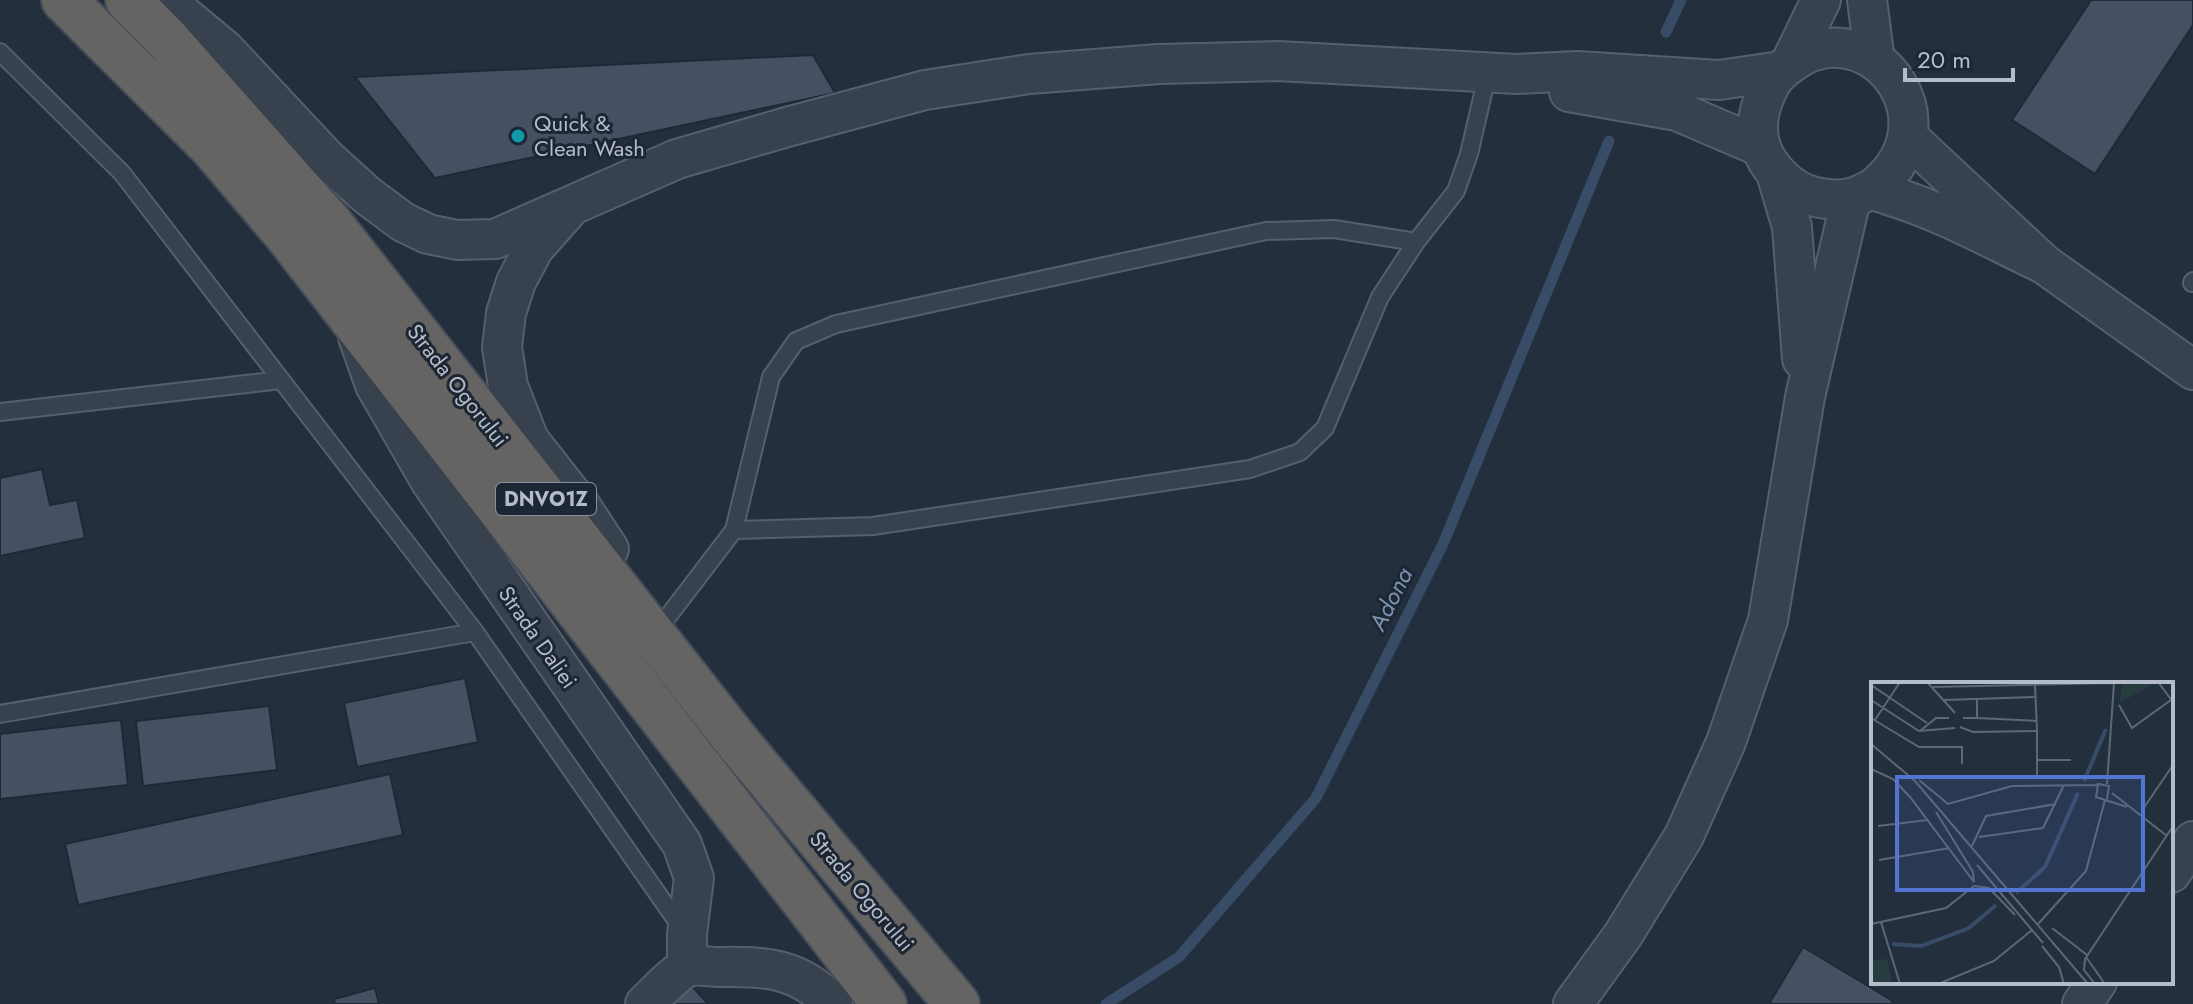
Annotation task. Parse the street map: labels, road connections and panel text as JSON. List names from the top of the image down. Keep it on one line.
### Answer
{"streets":{"highway":["Strada Ogorului","DNVO1Z"],"street":["Strada Daliei"]},"crossings":[["Strada Ogorului","Strada Daliei"]],"water":["Adona"],"places":["Quick & Clean Wash"],"scale_bar":"20 m"}
